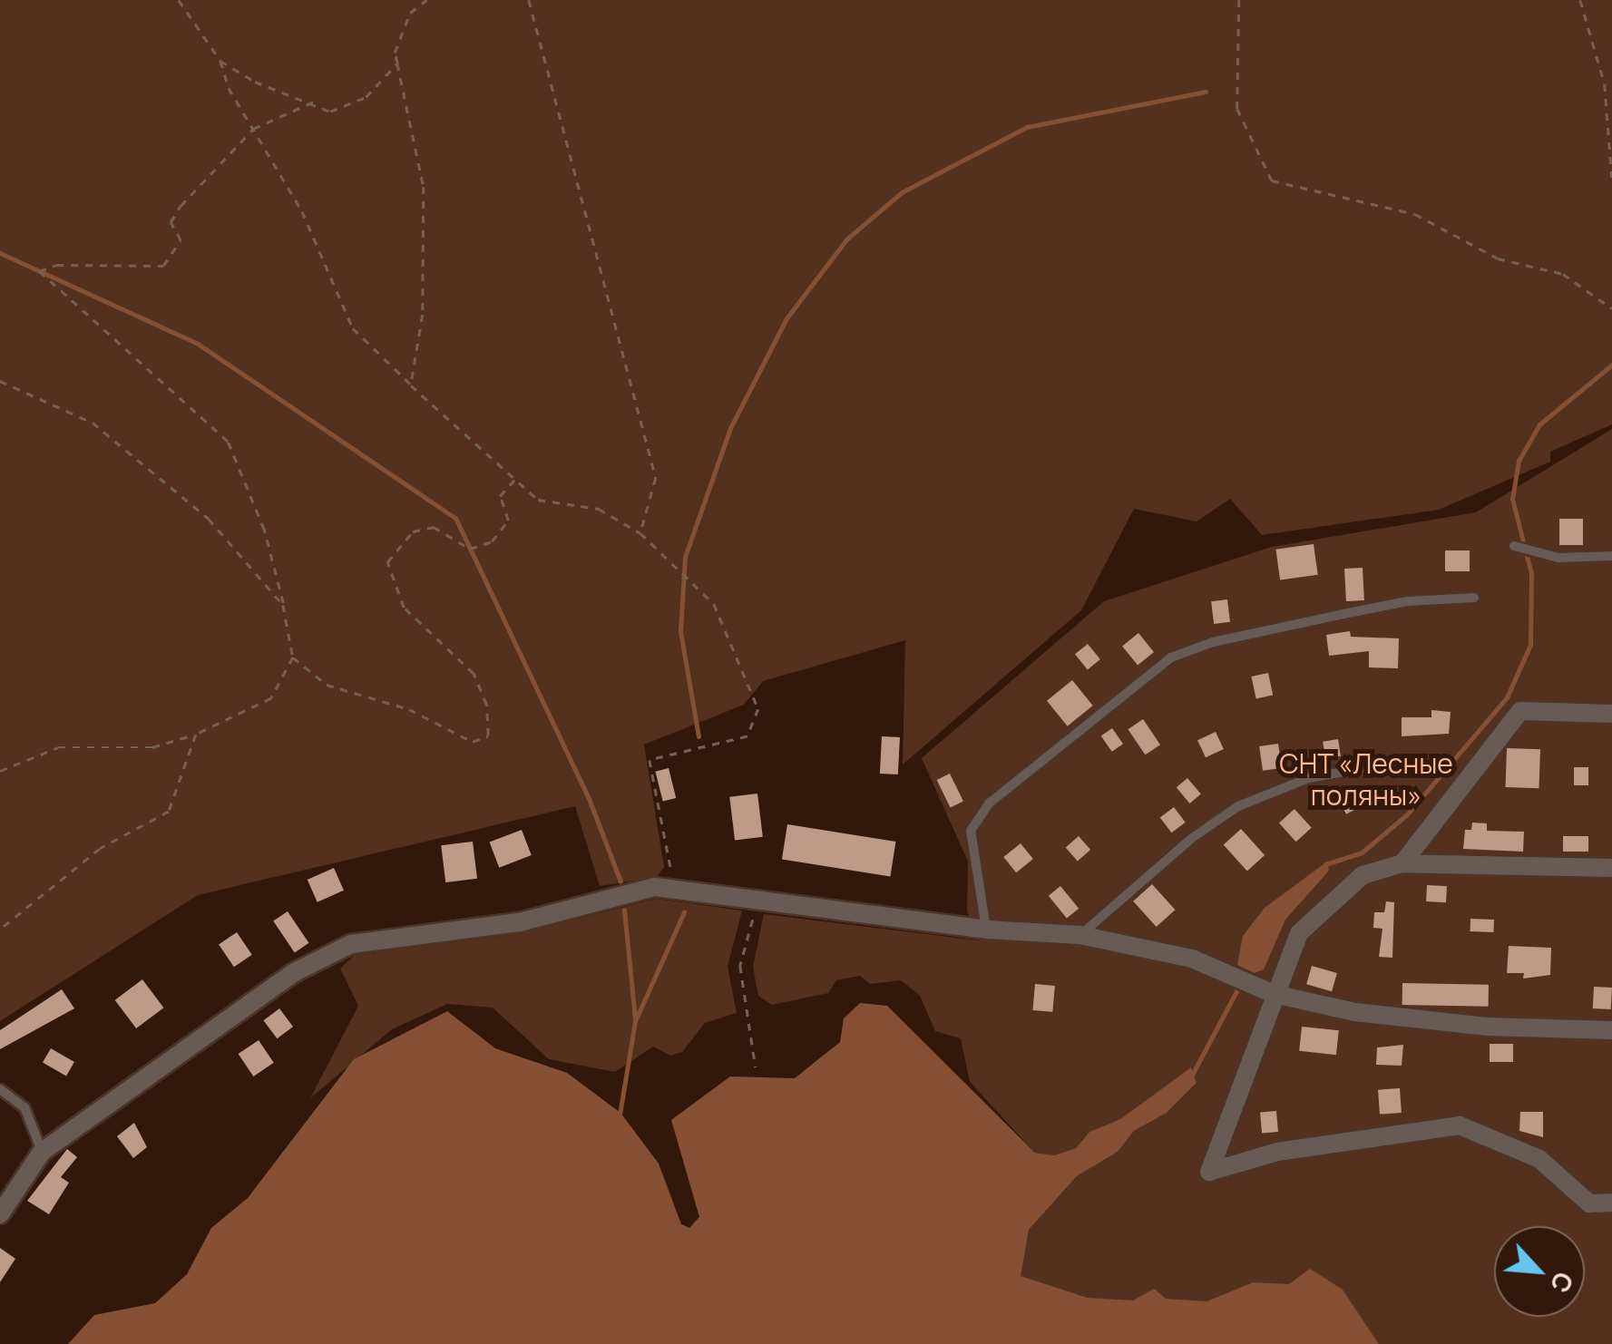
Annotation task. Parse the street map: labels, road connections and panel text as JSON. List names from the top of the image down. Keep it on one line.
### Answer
{"parks":["СНТ «Лесные поляны»"],"north":"bottom right"}
